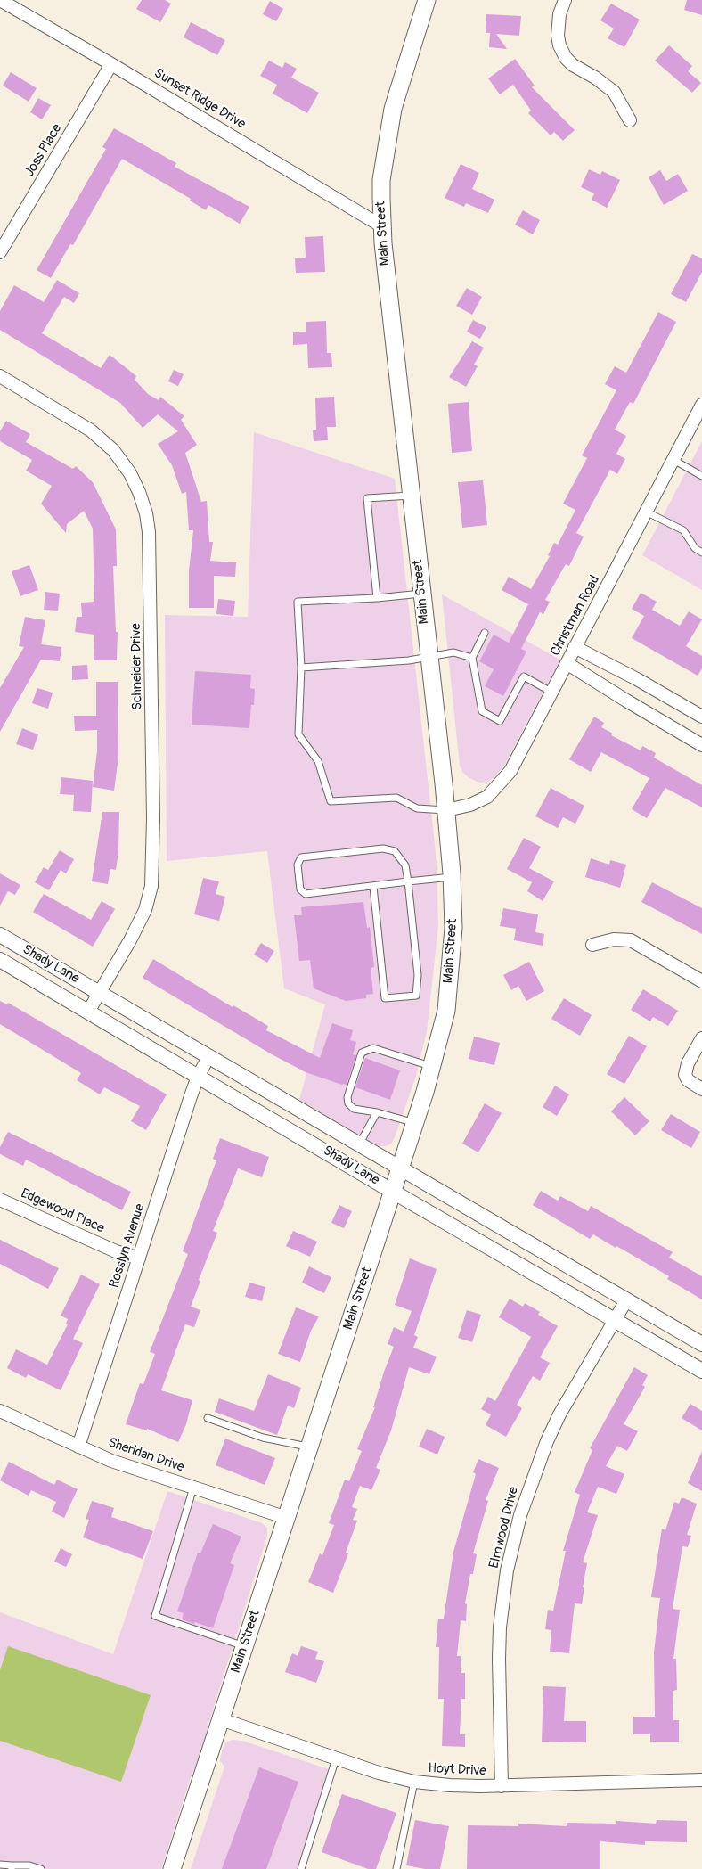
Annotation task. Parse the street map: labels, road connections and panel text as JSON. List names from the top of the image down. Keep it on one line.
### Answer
{"streets":{"main road":["Main Street"],"street":["Sunset Ridge Drive","Joss Place","Christman Road","Schneider Drive","Shady Lane","Edgewood Place","Rosslyn Avenue","Sheridan Drive","Elmwood Drive","Hoyt Drive"]},"crossings":[["Sunset Ridge Drive","Joss Place"],["Sunset Ridge Drive","Main Street"],["Main Street","Christman Road"],["Main Street","Shady Lane"],["Main Street","Sheridan Drive"],["Main Street","Hoyt Drive"],["Schneider Drive","Shady Lane"],["Shady Lane","Rosslyn Avenue"],["Shady Lane","Elmwood Drive"],["Edgewood Place","Rosslyn Avenue"],["Rosslyn Avenue","Sheridan Drive"],["Elmwood Drive","Hoyt Drive"]]}
